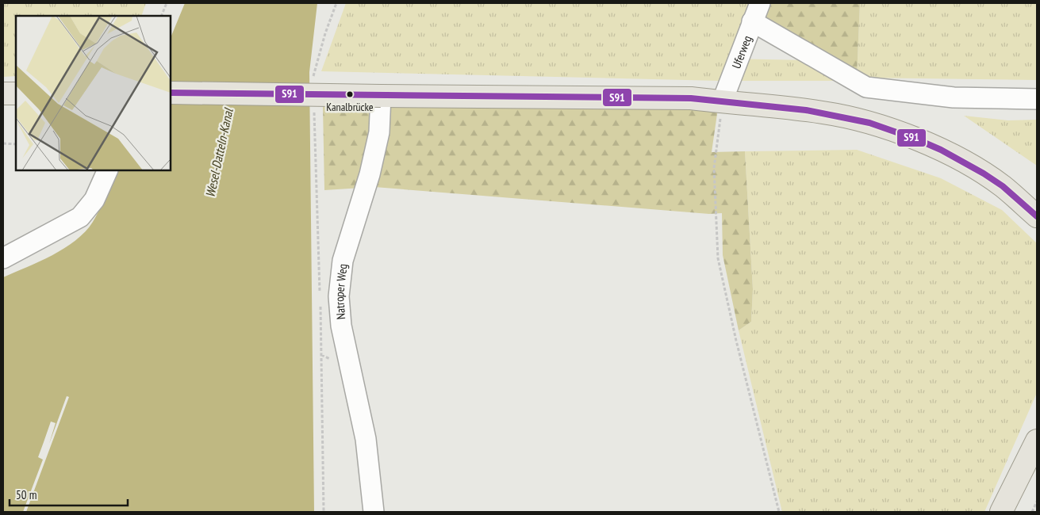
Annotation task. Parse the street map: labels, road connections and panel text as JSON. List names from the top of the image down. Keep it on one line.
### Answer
{"streets":{"street":["Uferweg","Natroper Weg"]},"water":["Wesel-Datteln-Kanal"],"places":["Kanalbrücke"],"lines":["transit line S91"],"scale_bar":"50 m"}
